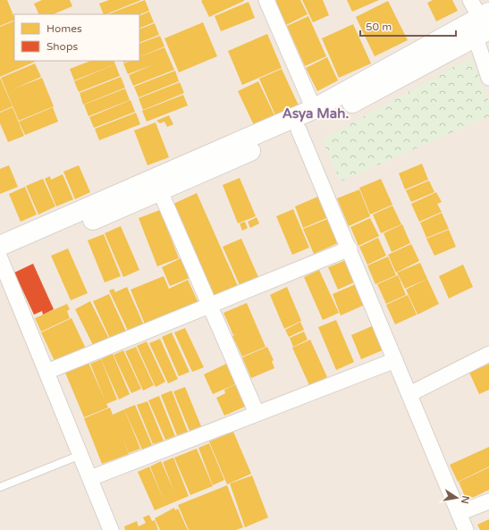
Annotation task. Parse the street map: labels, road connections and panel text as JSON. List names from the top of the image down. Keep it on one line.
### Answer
{"districts":["Asya Mah."],"legend":["Homes","Shops"],"scale_bar":"50 m","north":"right"}
